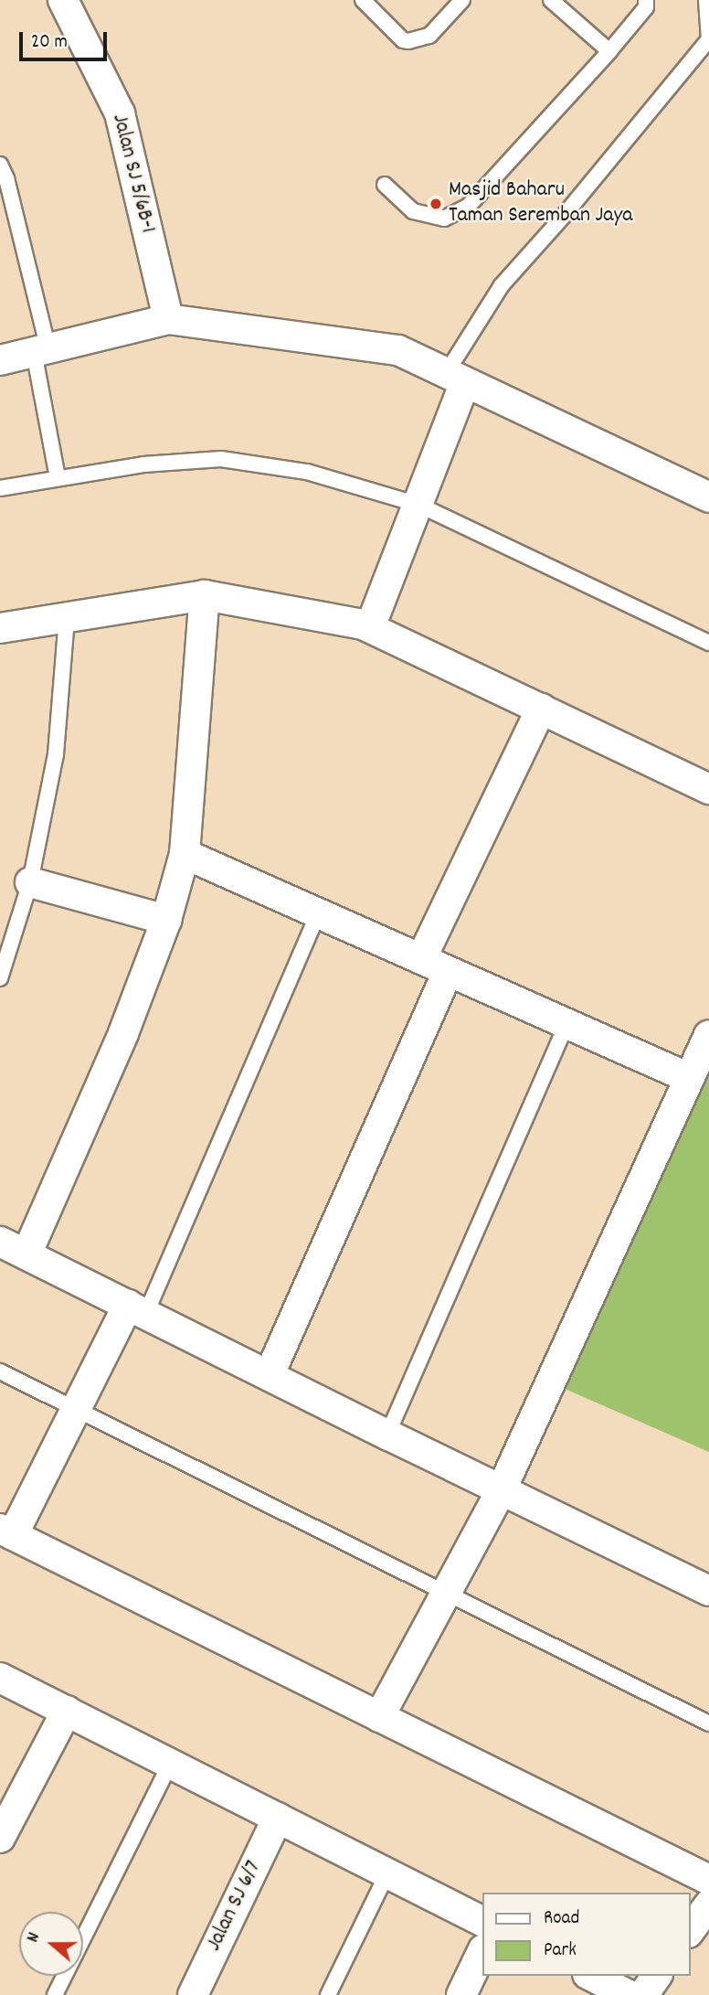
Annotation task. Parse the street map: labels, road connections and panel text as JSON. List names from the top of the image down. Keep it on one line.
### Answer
{"streets":{"street":["Jalan SJ 5/6B-1","Jalan SJ 6/7"]},"places":["Masjid Baharu Taman Seremban Jaya"],"legend":["Road","Park"],"scale_bar":"20 m","north":"left"}
